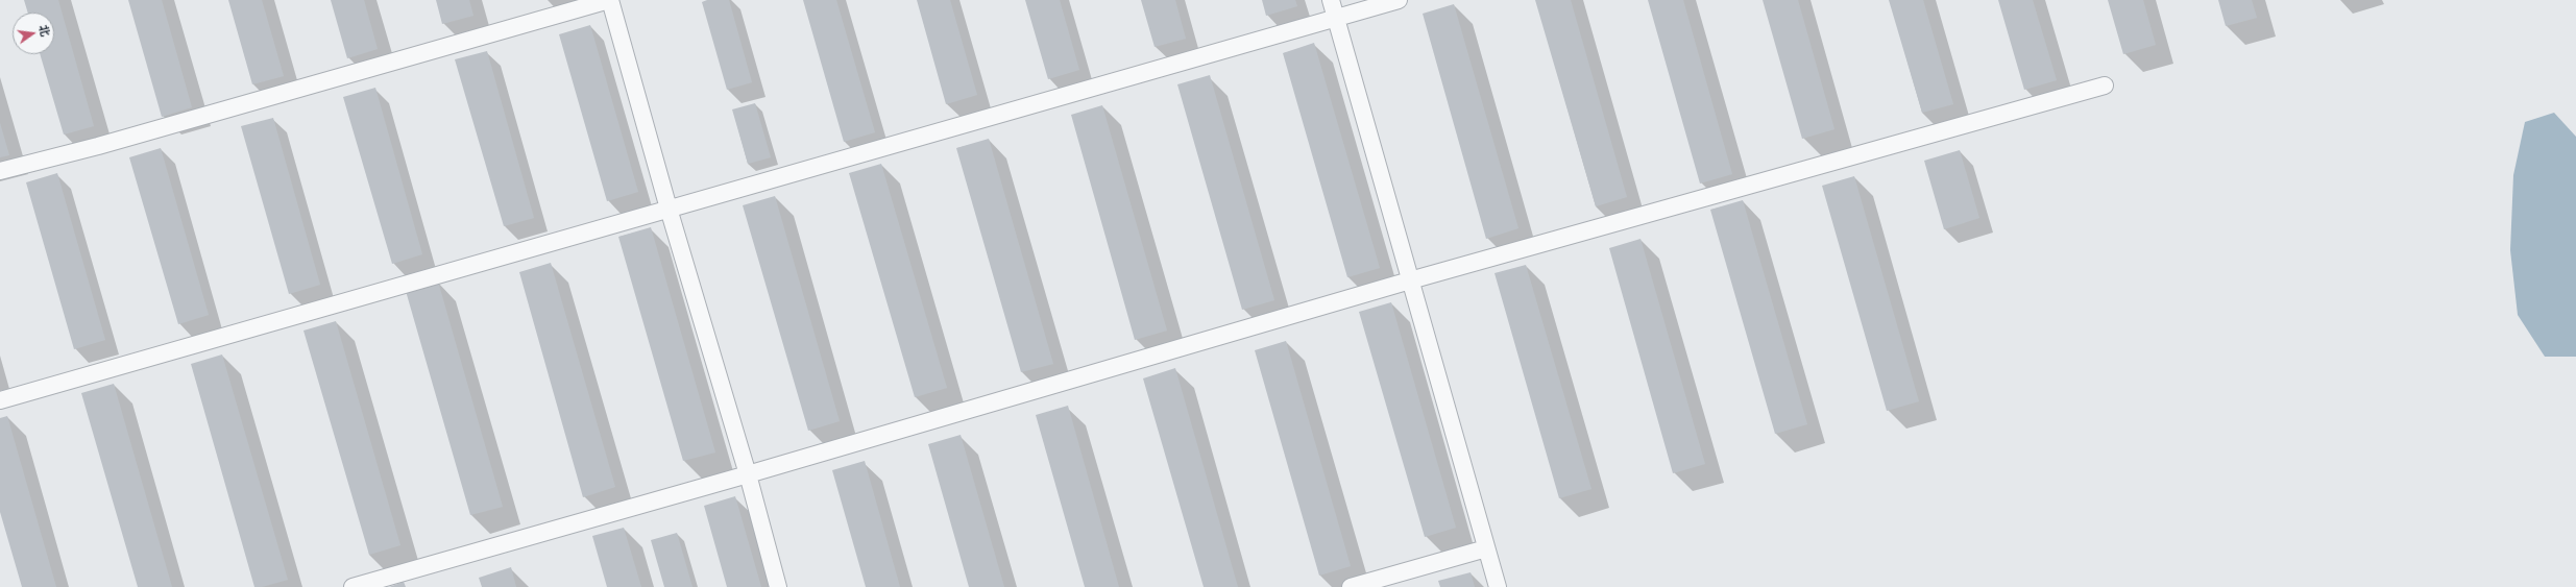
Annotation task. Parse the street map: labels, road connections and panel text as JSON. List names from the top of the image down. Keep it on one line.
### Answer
{"north":"right"}
